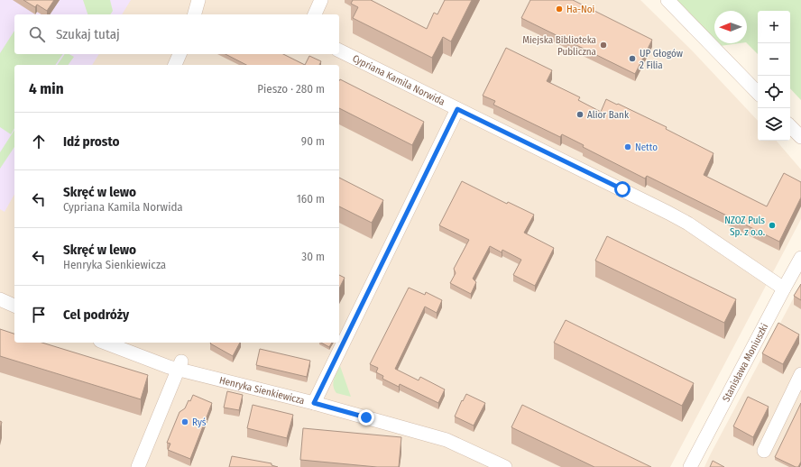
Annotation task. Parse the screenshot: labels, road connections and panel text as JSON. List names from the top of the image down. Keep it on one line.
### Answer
{"streets":{"street":["Cypriana Kamila Norwida","Stanisława Moniuszki","Henryka Sienkiewicza"]},"crossings":[["Cypriana Kamila Norwida","Henryka Sienkiewicza"]],"places":["Ha-Noi","Miejska Biblioteka Publiczna","UP Głogów 2 Filia","Alior Bank","Netto","NZOZ Puls Sp. z o.o.","Ryś"],"north":"left","page":{"map_buttons":["+","−"],"search":"Szukaj tutaj","heading":["4 min","Pieszo · 280 m"],"list":[["Idź prosto","90 m"],["Skręć w lewo","Cypriana Kamila Norwida","160 m"],["Skręć w lewo","Henryka Sienkiewicza","30 m"],"Cel podróży"]}}
